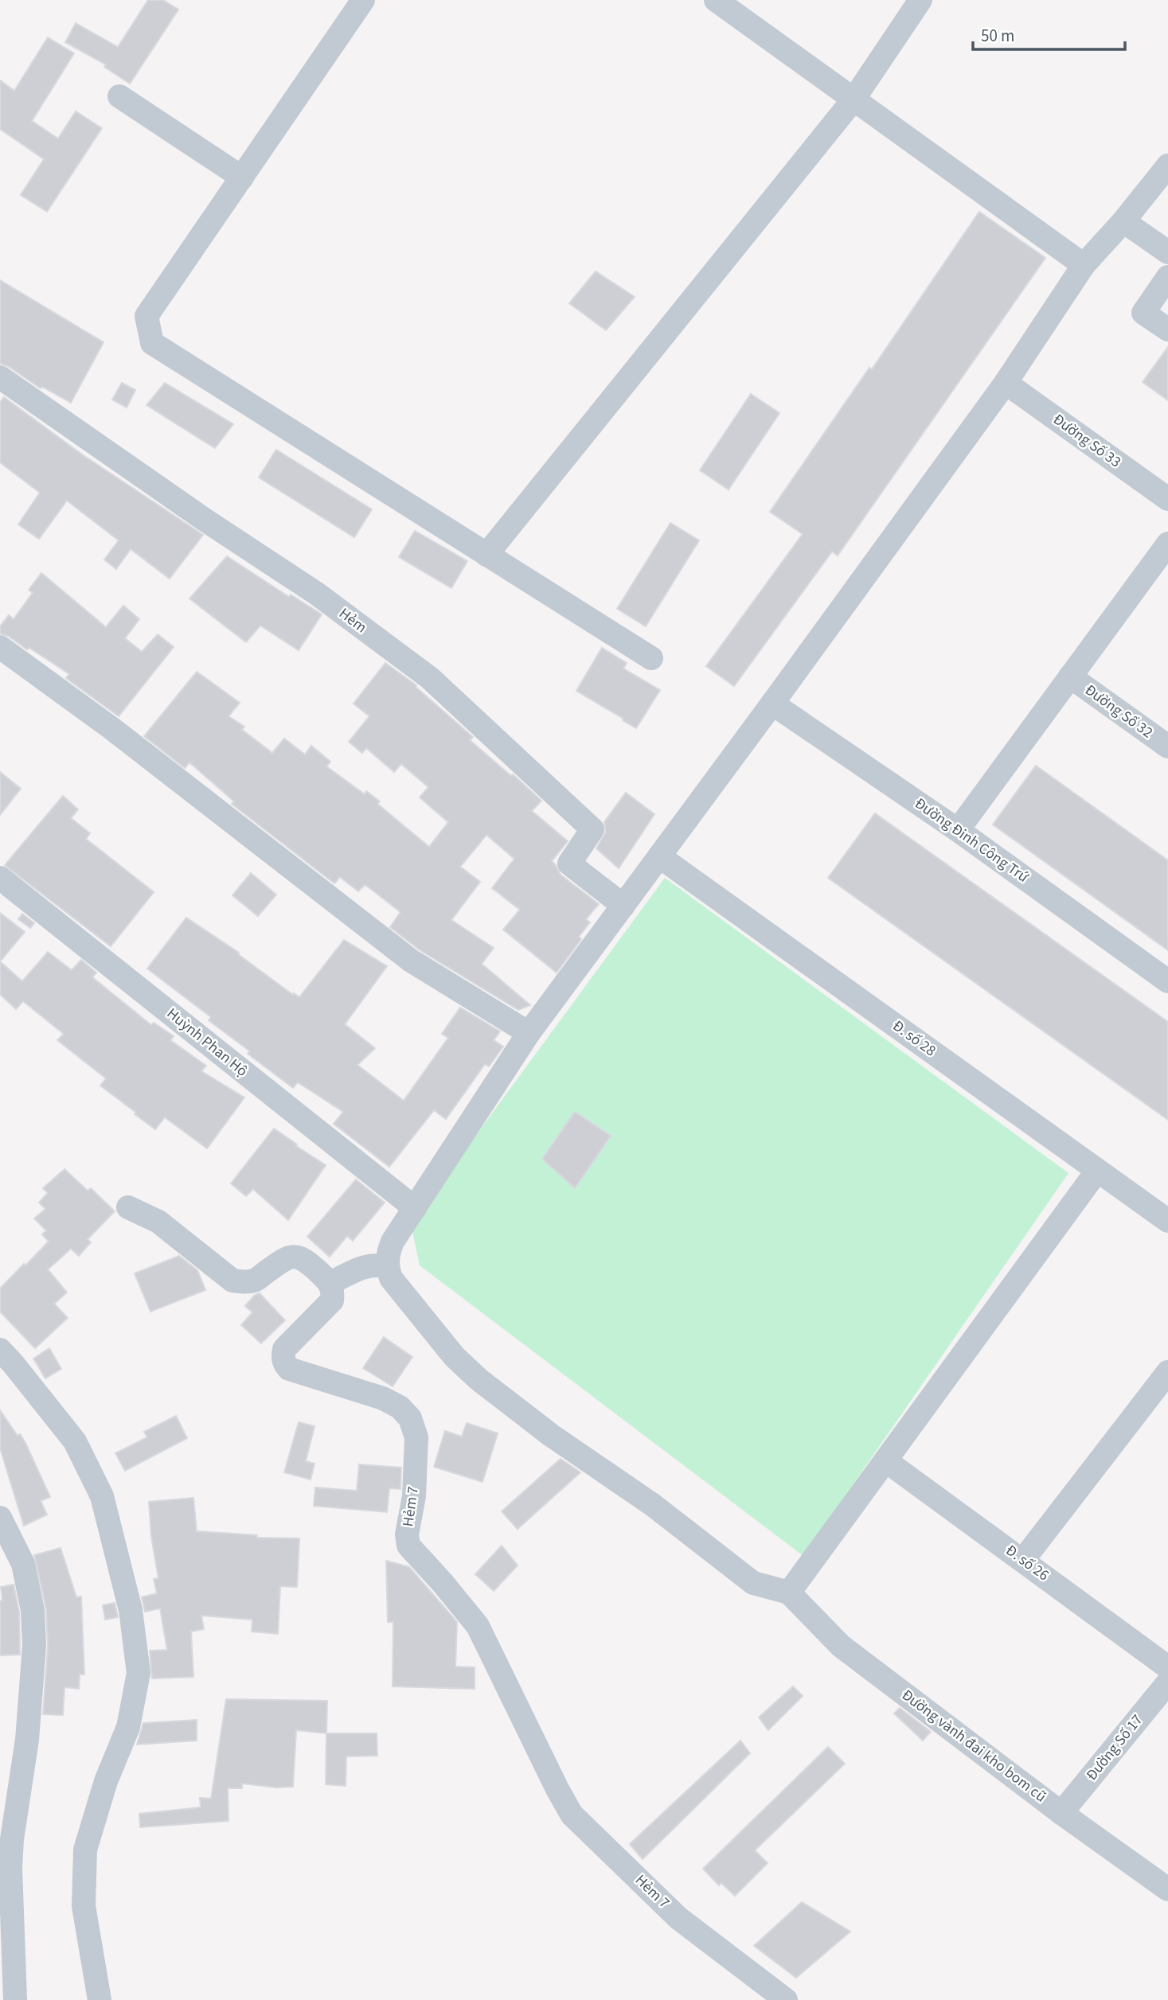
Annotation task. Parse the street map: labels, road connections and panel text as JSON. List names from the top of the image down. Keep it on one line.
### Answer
{"streets":{"street":["Đường Số 33","Hẻm","Đường Số 32","Đường Đinh Công Trứ","Đ. số 28","Huỳnh Phan Hộ","Hẻm 7","Đ. số 26","Đường vành đai kho bom cũ","Đường Số 17"]},"crossings":[["Đường vành đai kho bom cũ","Đường Số 17"]],"scale_bar":"50 m"}
